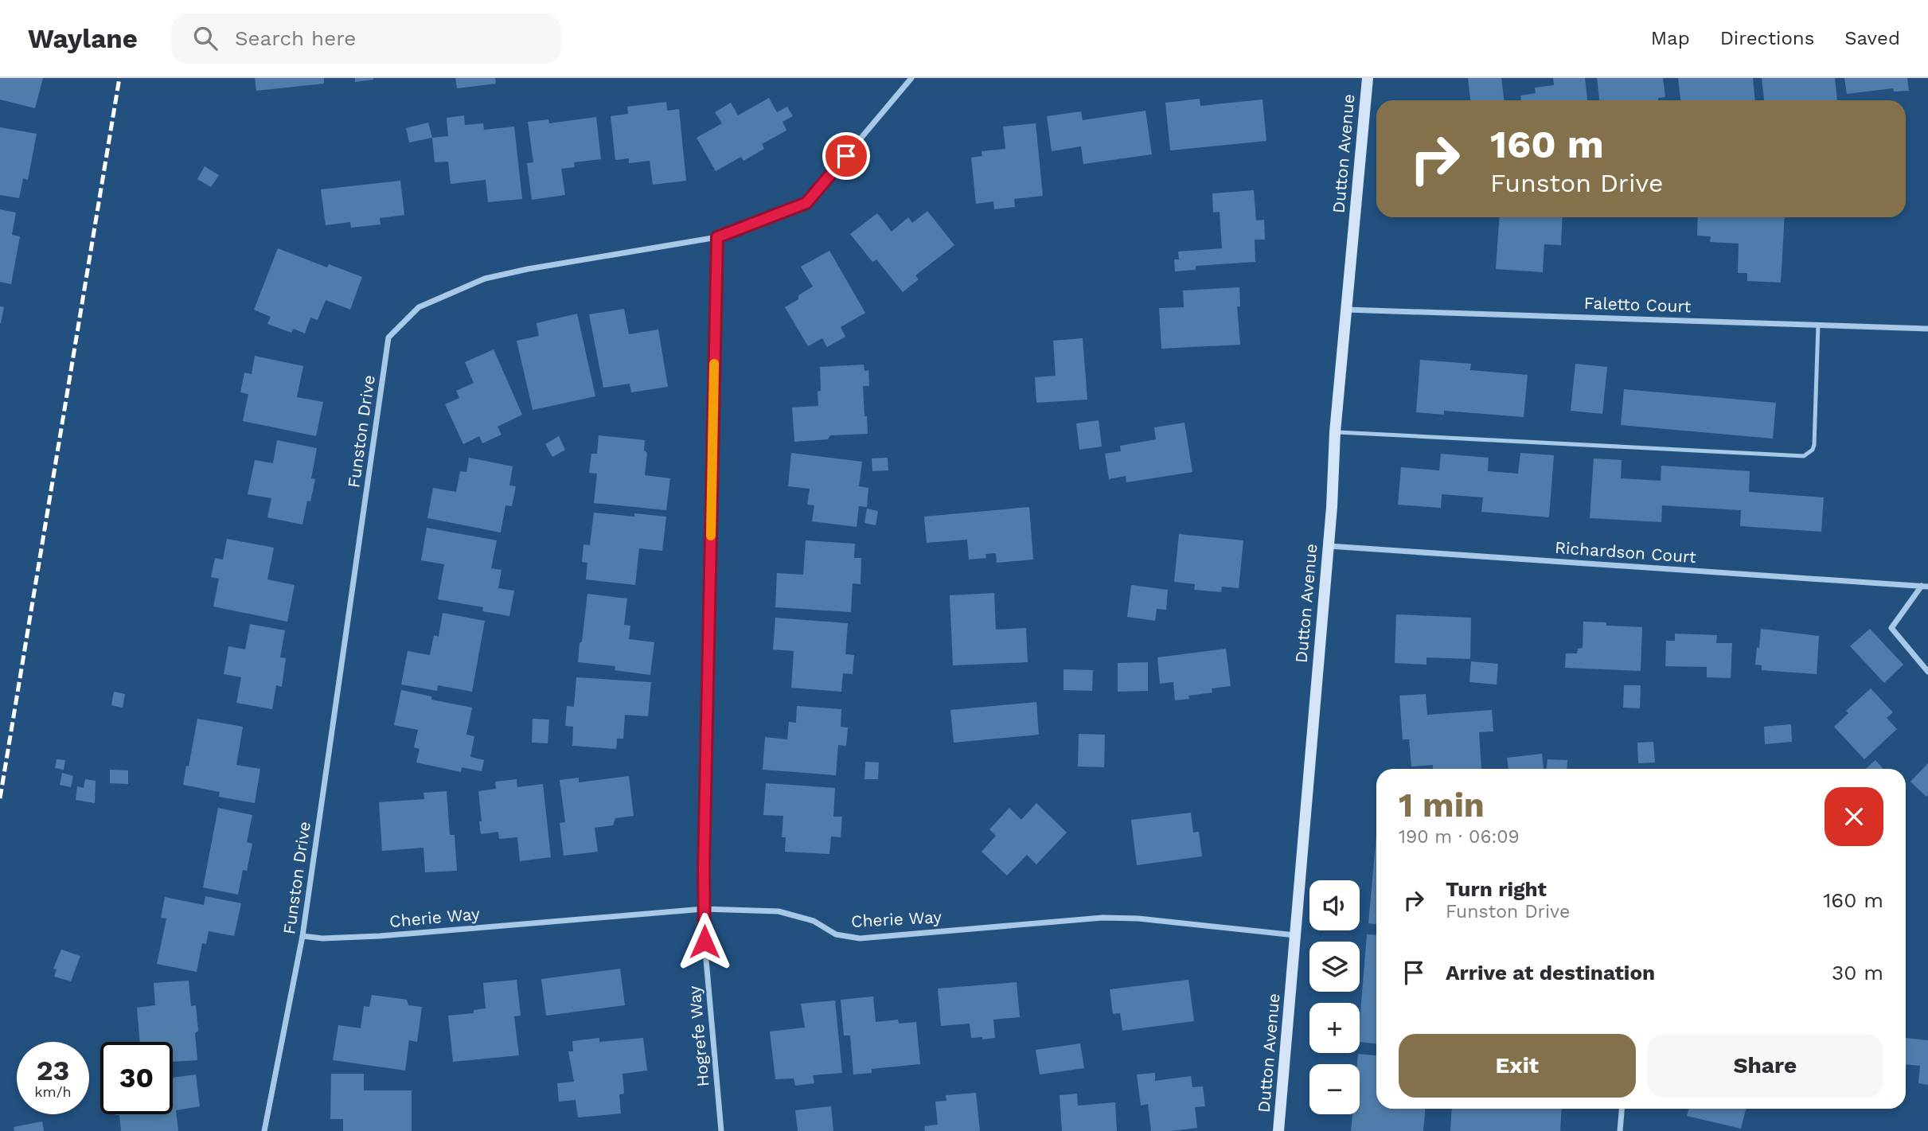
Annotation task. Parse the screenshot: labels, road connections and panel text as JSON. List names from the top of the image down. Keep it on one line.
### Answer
{"streets":{"main road":["Dutton Avenue"],"street":["Faletto Court","Funston Drive","Richardson Court","Cherie Way","Hogrefe Way"]},"crossings":[["Dutton Avenue","Faletto Court"],["Dutton Avenue","Richardson Court"],["Dutton Avenue","Cherie Way"],["Funston Drive","Cherie Way"],["Funston Drive","Hogrefe Way"],["Cherie Way","Hogrefe Way"]],"page":{"header":"Waylane","search":"Search here","nav":["Map","Directions","Saved"],"turn":["160 m","Funston Drive"],"heading":["1 min","190 m · 06:09"],"list":[{"name":"Turn right","note":"Funston Drive","value":"160 m"},{"name":"Arrive at destination","value":"30 m"}],"map_buttons":["+","−"],"buttons":["Exit","Share"],"speed":"23 km/h","limit":"30"}}
